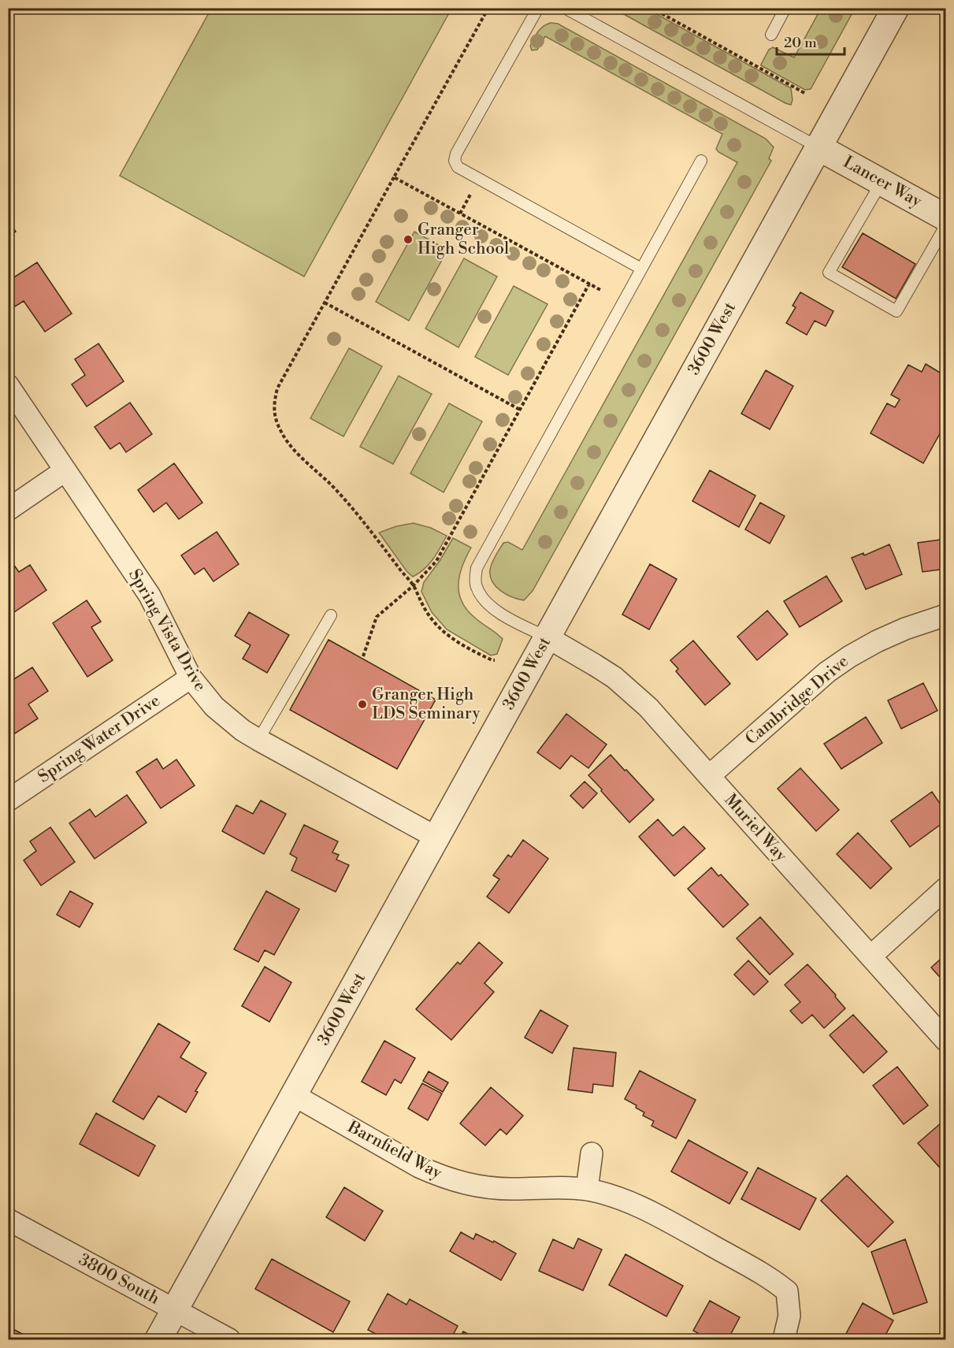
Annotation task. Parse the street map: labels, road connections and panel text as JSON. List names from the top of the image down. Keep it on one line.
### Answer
{"streets":{"street":["Lancer Way","3600 West","Spring Vista Drive","Cambridge Drive","Spring Water Drive","Muriel Way","Barnfield Way","3800 South"]},"crossings":[["Lancer Way","3600 West"],["3600 West","Spring Vista Drive"],["3600 West","Muriel Way"],["3600 West","Barnfield Way"],["3600 West","3800 South"],["Spring Vista Drive","Spring Water Drive"],["Cambridge Drive","Muriel Way"]],"places":["Granger High School","Granger High LDS Seminary"],"scale_bar":"20 m"}
